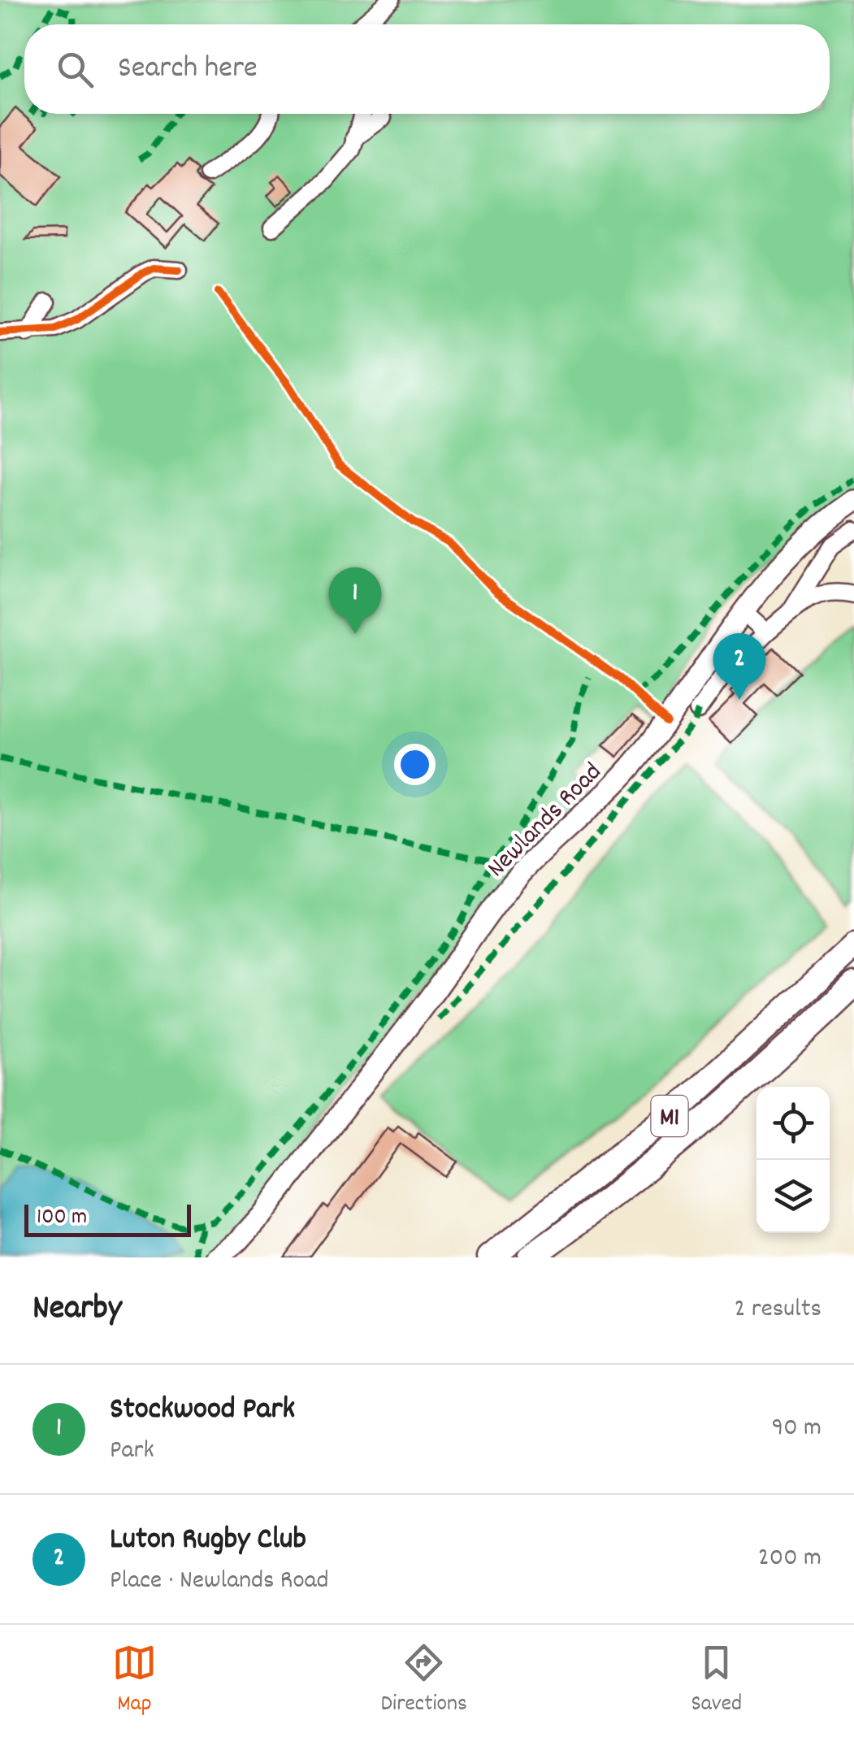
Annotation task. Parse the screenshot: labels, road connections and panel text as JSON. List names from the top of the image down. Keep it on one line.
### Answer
{"streets":{"highway":["M1"],"main road":["Newlands Road"]},"scale_bar":"100 m","page":{"search":"Search here","pins":["1","2"],"scale":"100 m","heading":["Nearby","2 results"],"list":[{"mark":"1","name":"Stockwood Park","note":"Park","value":"90 m"},{"mark":"2","name":"Luton Rugby Club","note":"Place · Newlands Road","value":"200 m"}],"nav":["Map","Directions","Saved"]}}
